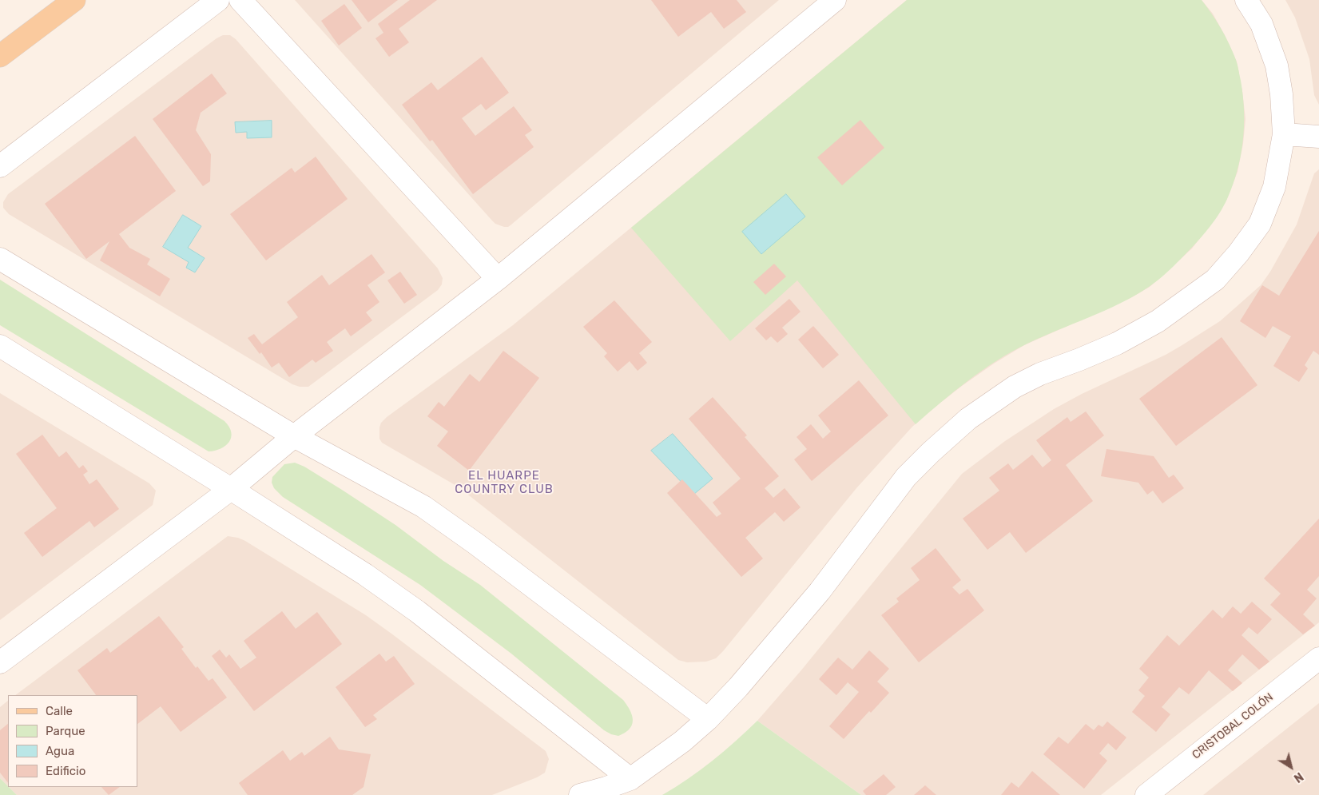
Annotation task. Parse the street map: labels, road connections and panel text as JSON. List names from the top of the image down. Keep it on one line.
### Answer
{"streets":{"street":["CRISTOBAL COLÓN"]},"districts":["EL HUARPE COUNTRY CLUB"],"legend":["Calle","Parque","Agua","Edificio"],"north":"bottom right"}
